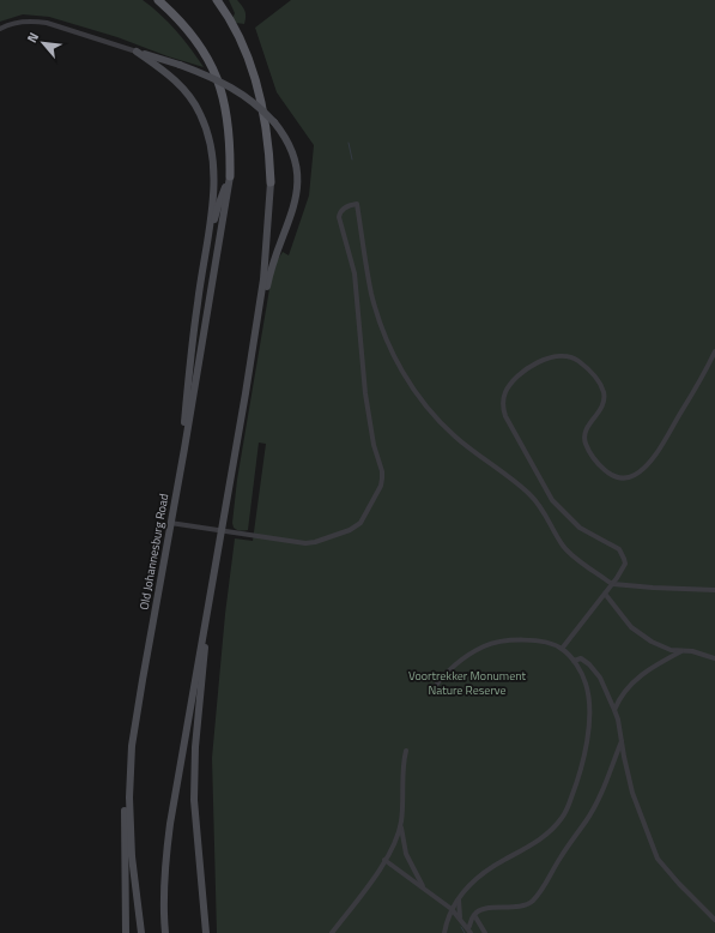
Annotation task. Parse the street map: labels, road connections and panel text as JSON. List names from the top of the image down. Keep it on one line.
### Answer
{"streets":{"main road":["Old Johannesburg Road"]},"parks":["Voortrekker Monument Nature Reserve"],"north":"top left"}
